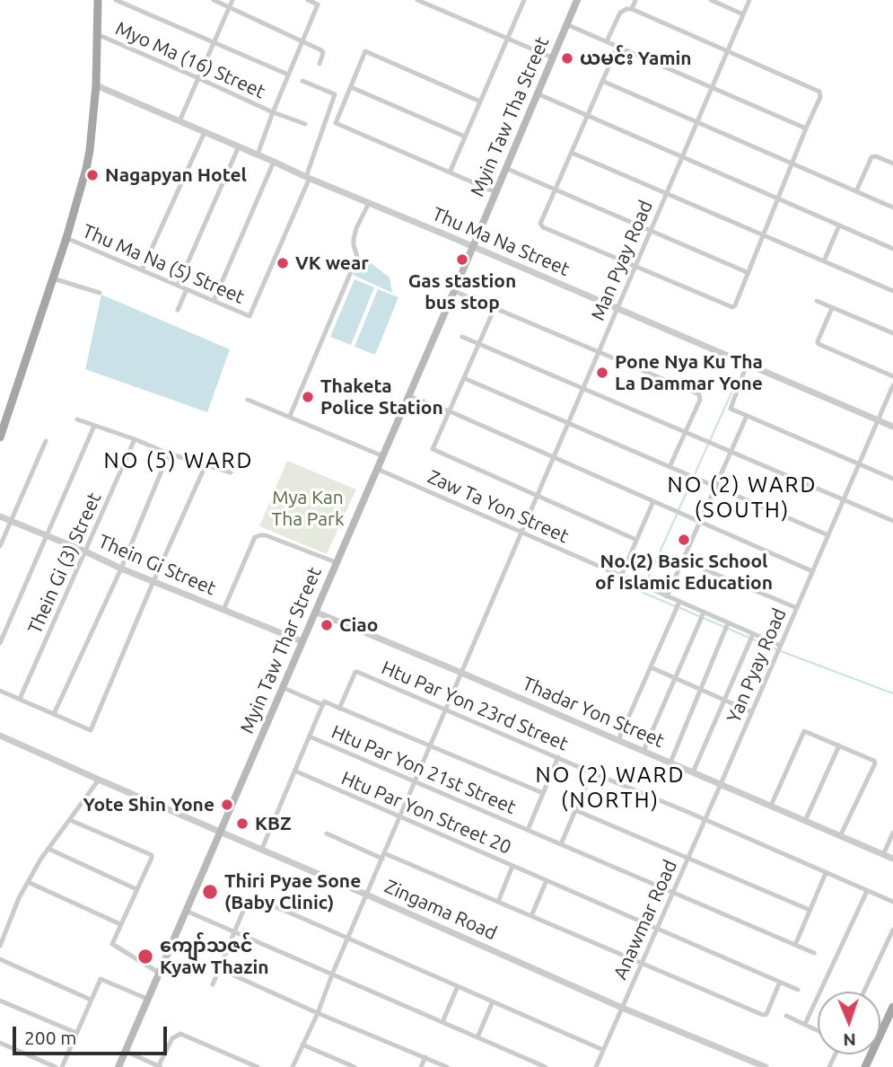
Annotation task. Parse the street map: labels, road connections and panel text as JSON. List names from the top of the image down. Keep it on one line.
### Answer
{"streets":{"main road":["Myin Taw Tha Street","Myin Taw Thar Street"],"street":["Myo Ma (16) Street","Thu Ma Na Street","Man Pyay Road","Thu Ma Na (5) Street","Zaw Ta Yon Street","Thein Gi (3) Street","Thein Gi Street","Yan Pyay Road","Htu Par Yon 23rd Street","Thadar Yon Street","Htu Par Yon 21st Street","Htu Par Yon Street 20","Zingama Road","Anawmar Road"]},"crossings":[["Myin Taw Tha Street","Thu Ma Na Street"],["Myin Taw Tha Street","Myin Taw Thar Street"],["Thu Ma Na Street","Man Pyay Road"],["Thu Ma Na Street","Thu Ma Na (5) Street"],["Thu Ma Na Street","Myin Taw Thar Street"],["Thu Ma Na Street","Yan Pyay Road"],["Man Pyay Road","Zaw Ta Yon Street"],["Man Pyay Road","Htu Par Yon 23rd Street"],["Man Pyay Road","Thadar Yon Street"],["Man Pyay Road","Htu Par Yon 21st Street"],["Man Pyay Road","Htu Par Yon Street 20"],["Man Pyay Road","Zingama Road"],["Zaw Ta Yon Street","Myin Taw Thar Street"],["Zaw Ta Yon Street","Yan Pyay Road"],["Thein Gi (3) Street","Thein Gi Street"],["Thein Gi Street","Myin Taw Thar Street"],["Myin Taw Thar Street","Thadar Yon Street"],["Myin Taw Thar Street","Zingama Road"],["Yan Pyay Road","Thadar Yon Street"],["Yan Pyay Road","Anawmar Road"],["Htu Par Yon 23rd Street","Anawmar Road"],["Thadar Yon Street","Anawmar Road"],["Htu Par Yon 21st Street","Anawmar Road"],["Htu Par Yon Street 20","Anawmar Road"],["Zingama Road","Anawmar Road"]],"districts":["NO (5) WARD","NO (2) WARD (SOUTH)","NO (2) WARD (NORTH)"],"parks":["Mya Kan Tha Park"],"places":["ယမင်း Yamin","Nagapyan Hotel","Gas stastion bus stop","VK wear","Pone Nya Ku Tha La Dammar Yone","Thaketa Police Station","No.(2) Basic School of Islamic Education","Ciao","Yote Shin Yone","KBZ","Thiri Pyae Sone (Baby Clinic)","ကျော်သဇင် Kyaw Thazin"],"scale_bar":"200 m","north":"bottom"}
